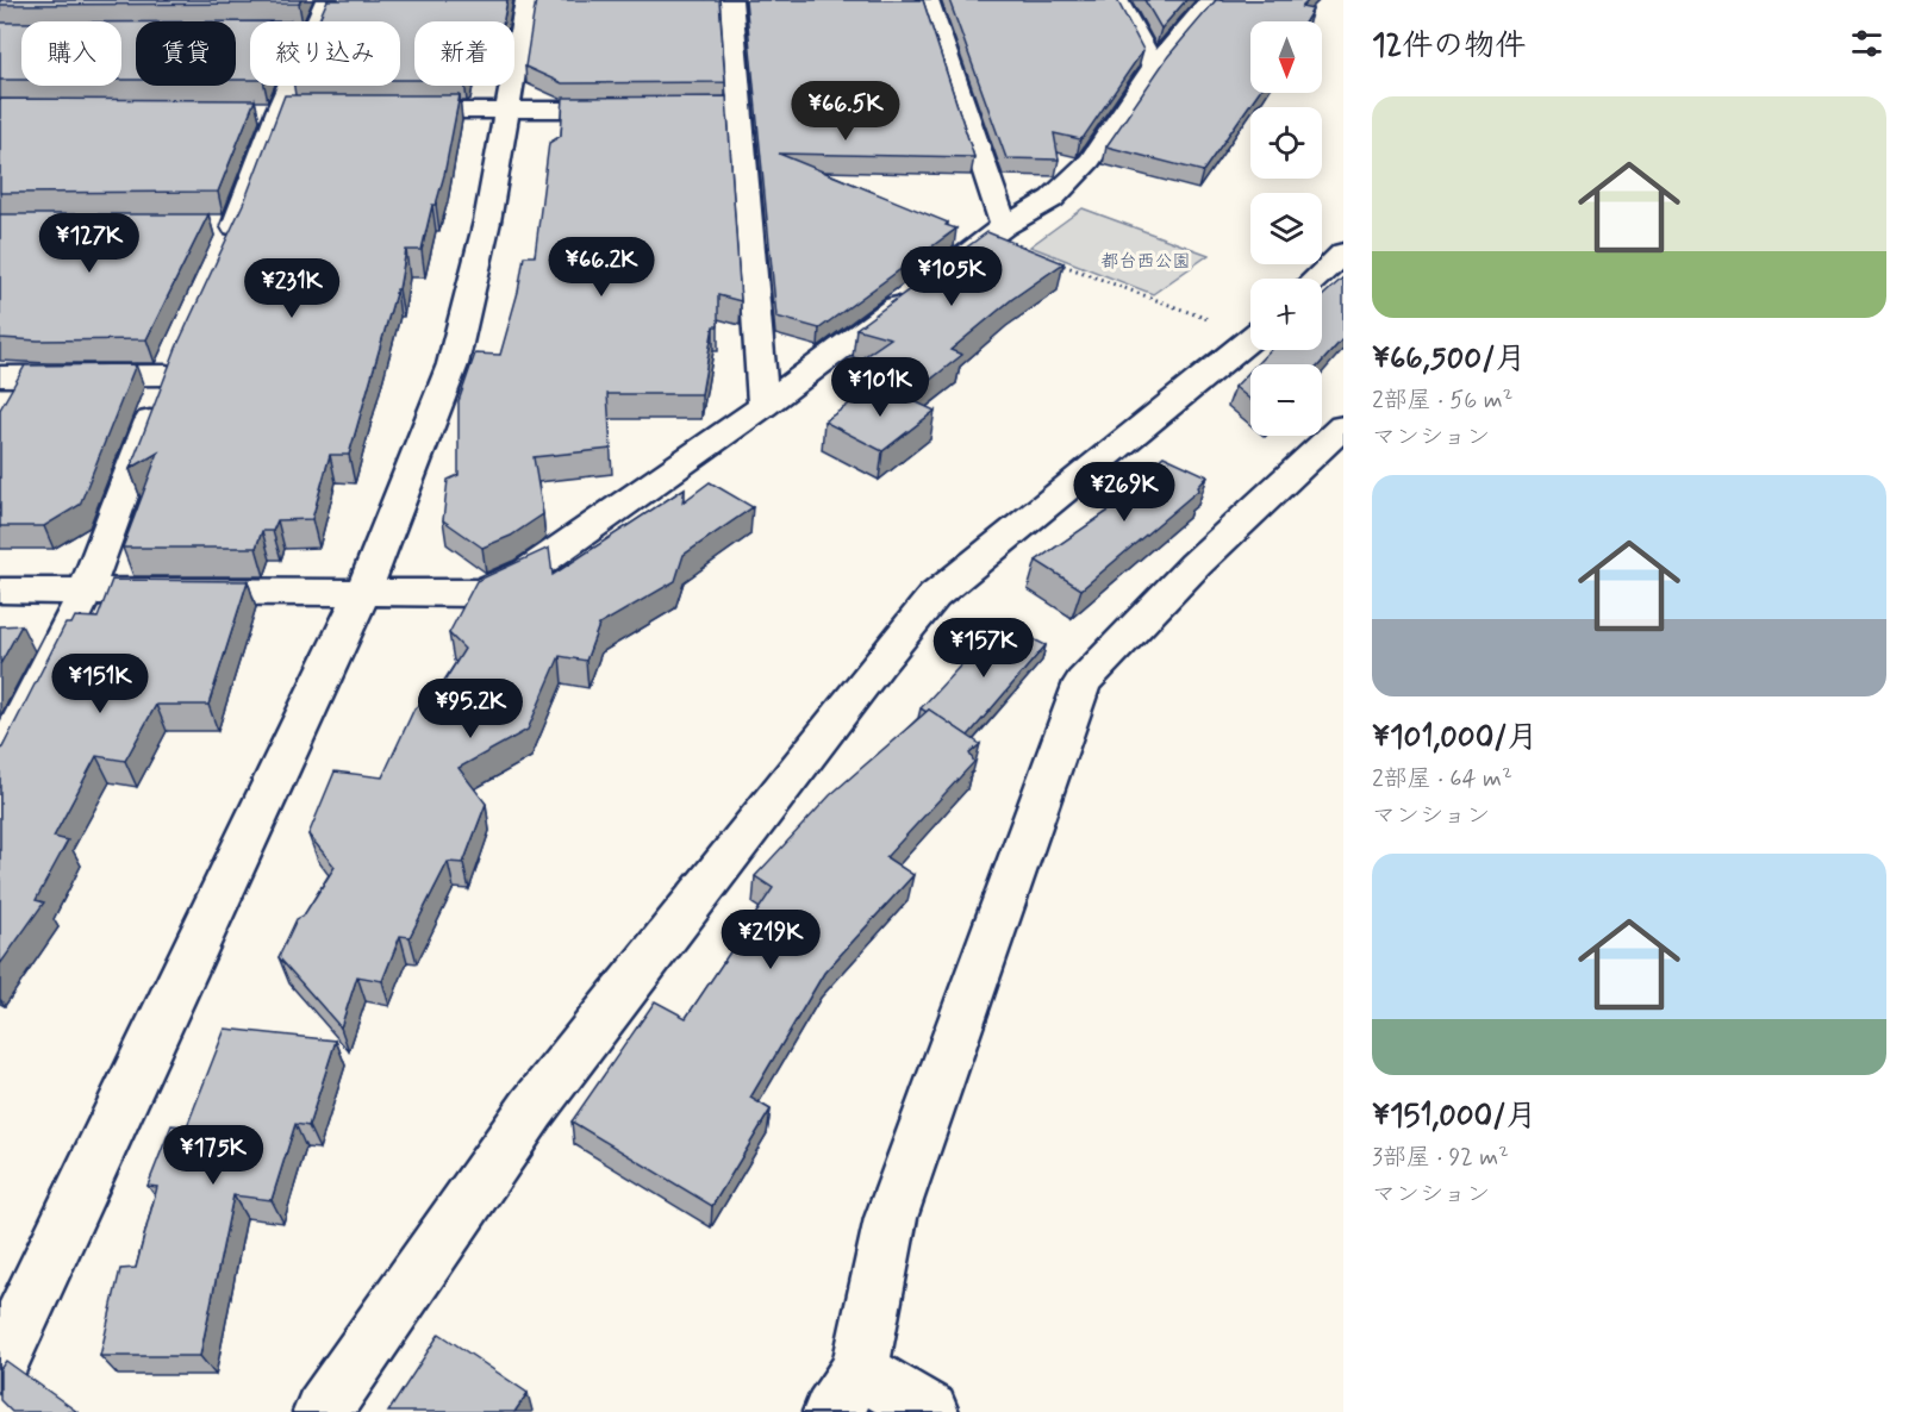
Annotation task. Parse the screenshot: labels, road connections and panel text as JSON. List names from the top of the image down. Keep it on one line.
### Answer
{"parks":["都台西公園"],"north":"bottom","page":{"heading":"12件の物件","map_buttons":["+","−"],"chip":["購入","賃貸","絞り込み","新着"],"price":["¥66.5K","¥127K","¥66.2K","¥105K","¥231K","¥101K","¥269K","¥157K","¥151K","¥95.2K","¥219K","¥175K"],"list":[{"name":"¥66,500/月","note":"2部屋 · 56 m² · マンション"},{"name":"¥101,000/月","note":"2部屋 · 64 m² · マンション"},{"name":"¥151,000/月","note":"3部屋 · 92 m² · マンション"}]}}
